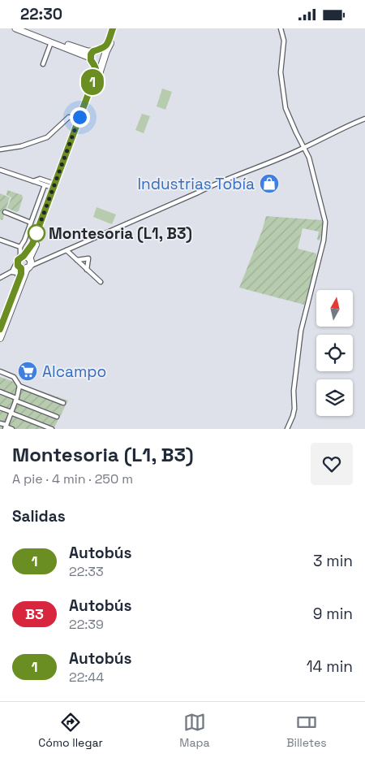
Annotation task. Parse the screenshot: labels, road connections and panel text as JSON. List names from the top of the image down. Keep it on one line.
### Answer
{"places":{"shop":["Industrias Tobía"],"other":["Montesoria (L1, B3)"],"supermarket":["Alcampo"]},"lines":["bus line 1"],"north":"top","page":{"status":"22:30","on_map":"1","heading":[["Montesoria (L1, B3)","A pie · 4 min · 250 m"],"Salidas"],"list":[{"mark":"1","name":"Autobús","note":"22:33","value":"3 min"},{"mark":"B3","name":"Autobús","note":"22:39","value":"9 min"},{"mark":"1","name":"Autobús","note":"22:44","value":"14 min"}],"tabs":["Cómo llegar","Mapa","Billetes"]}}
